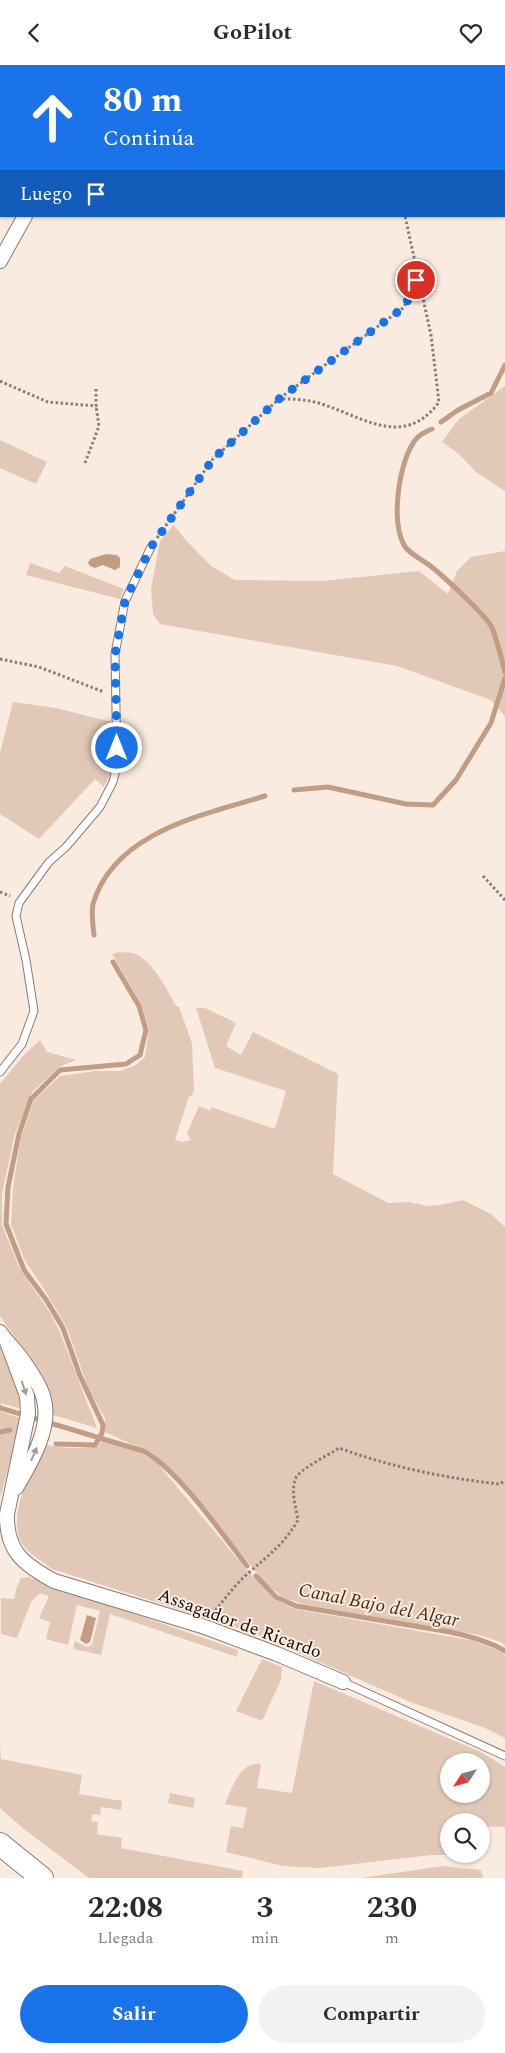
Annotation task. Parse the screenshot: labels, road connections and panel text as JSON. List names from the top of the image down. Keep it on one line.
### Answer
{"streets":{"street":["Assagador de Ricardo"]},"water":["Canal Bajo del Algar"],"north":"bottom left","page":{"header":"GoPilot","turn":["80 m","Continúa"],"then":"Luego","eta":["22:08","Llegada","3","min","230","m"],"buttons":["Salir","Compartir"]}}
